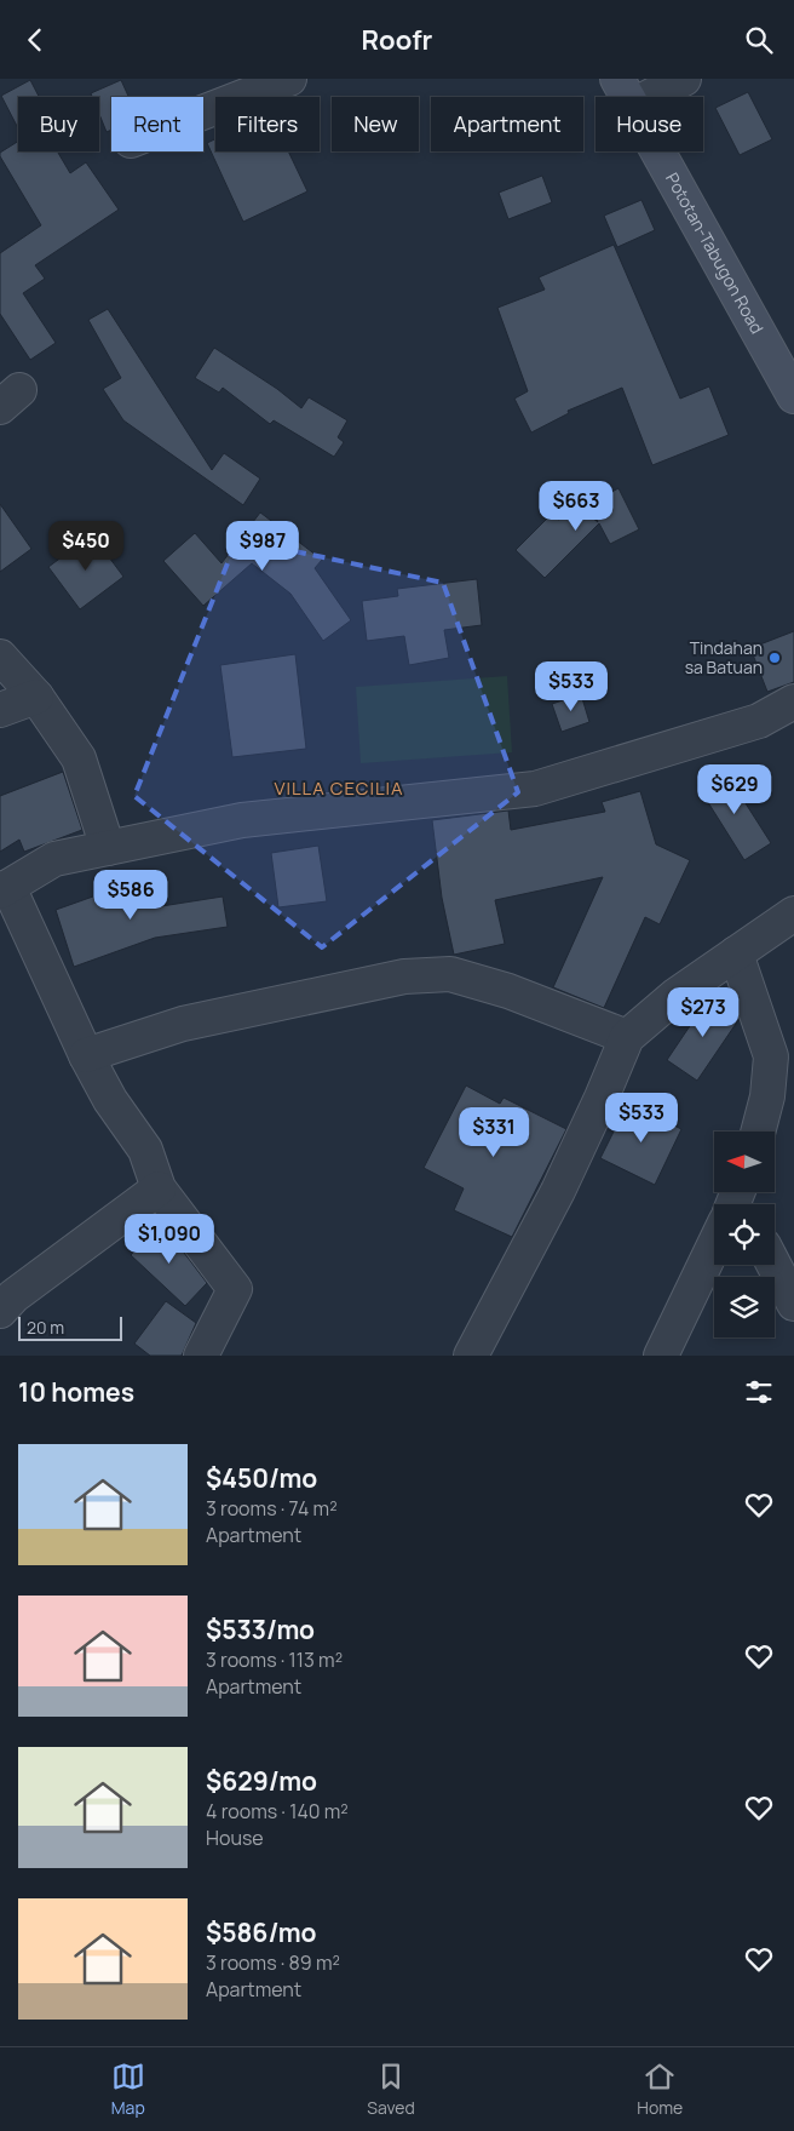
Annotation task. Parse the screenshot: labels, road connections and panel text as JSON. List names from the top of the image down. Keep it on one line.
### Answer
{"streets":{"main road":["Pototan-Tabugon Road"]},"districts":["VILLA CECILIA"],"places":["Tindahan sa Batuan"],"scale_bar":"20 m","north":"left","page":{"header":"Roofr","chip":["Buy","Rent","Filters","New","Apartment","House"],"price":["$663","$450","$987","$533","$629","$586","$273","$533","$331","$1,090"],"scale":"20 m","heading":"10 homes","list":[{"name":"$450/mo","note":"3 rooms · 74 m² · Apartment"},{"name":"$533/mo","note":"3 rooms · 113 m² · Apartment"},{"name":"$629/mo","note":"4 rooms · 140 m² · House"},{"name":"$586/mo","note":"3 rooms · 89 m² · Apartment"}],"tabs":["Map","Saved","Home"]}}
